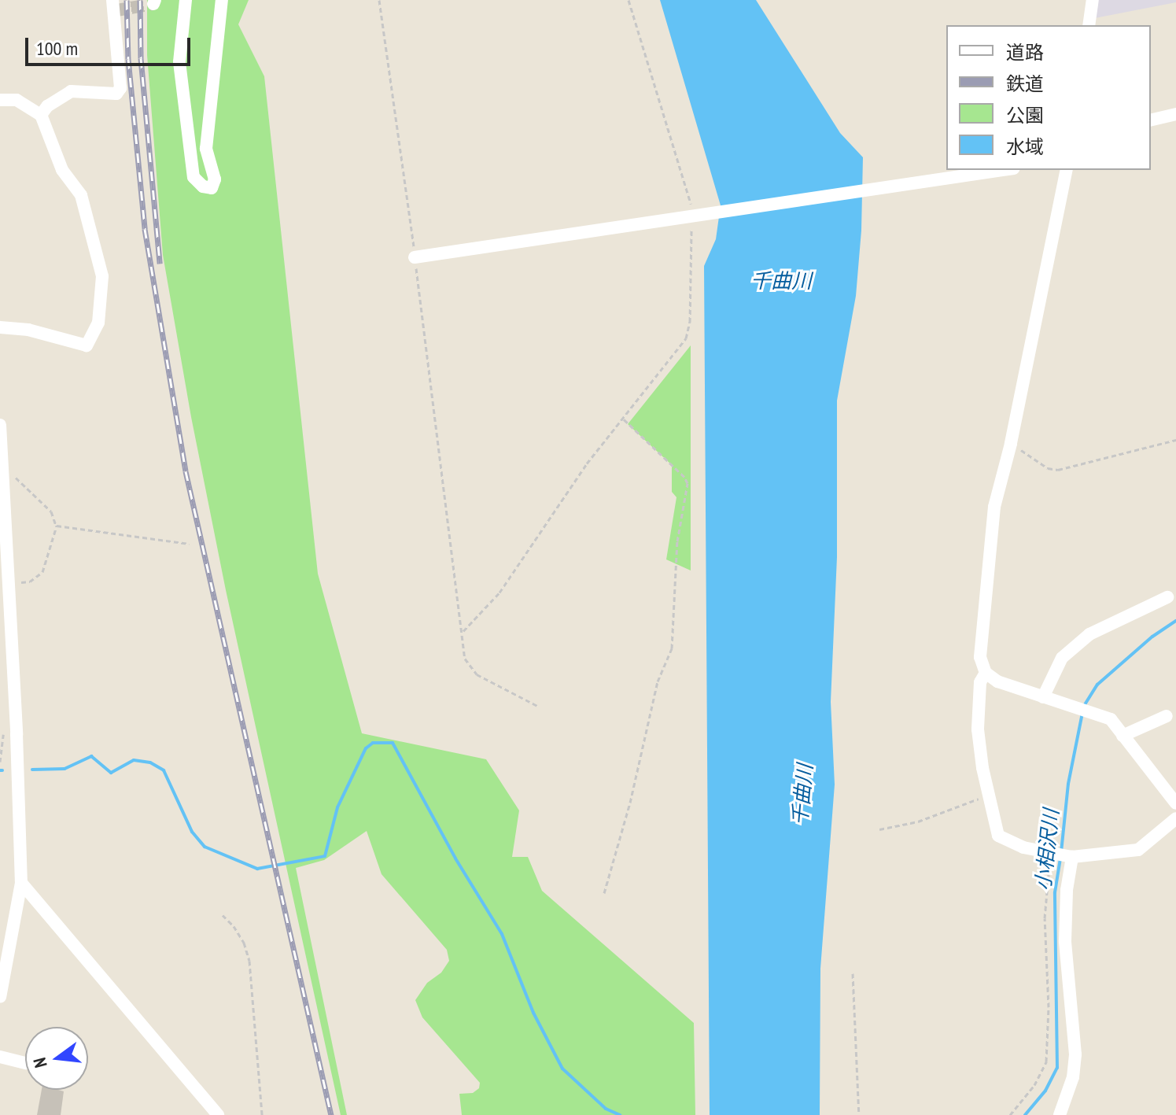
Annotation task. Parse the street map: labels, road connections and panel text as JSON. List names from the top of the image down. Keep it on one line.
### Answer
{"water":["千曲川","小相沢川"],"legend":["道路","鉄道","公園","水域"],"scale_bar":"100 m","north":"left"}
